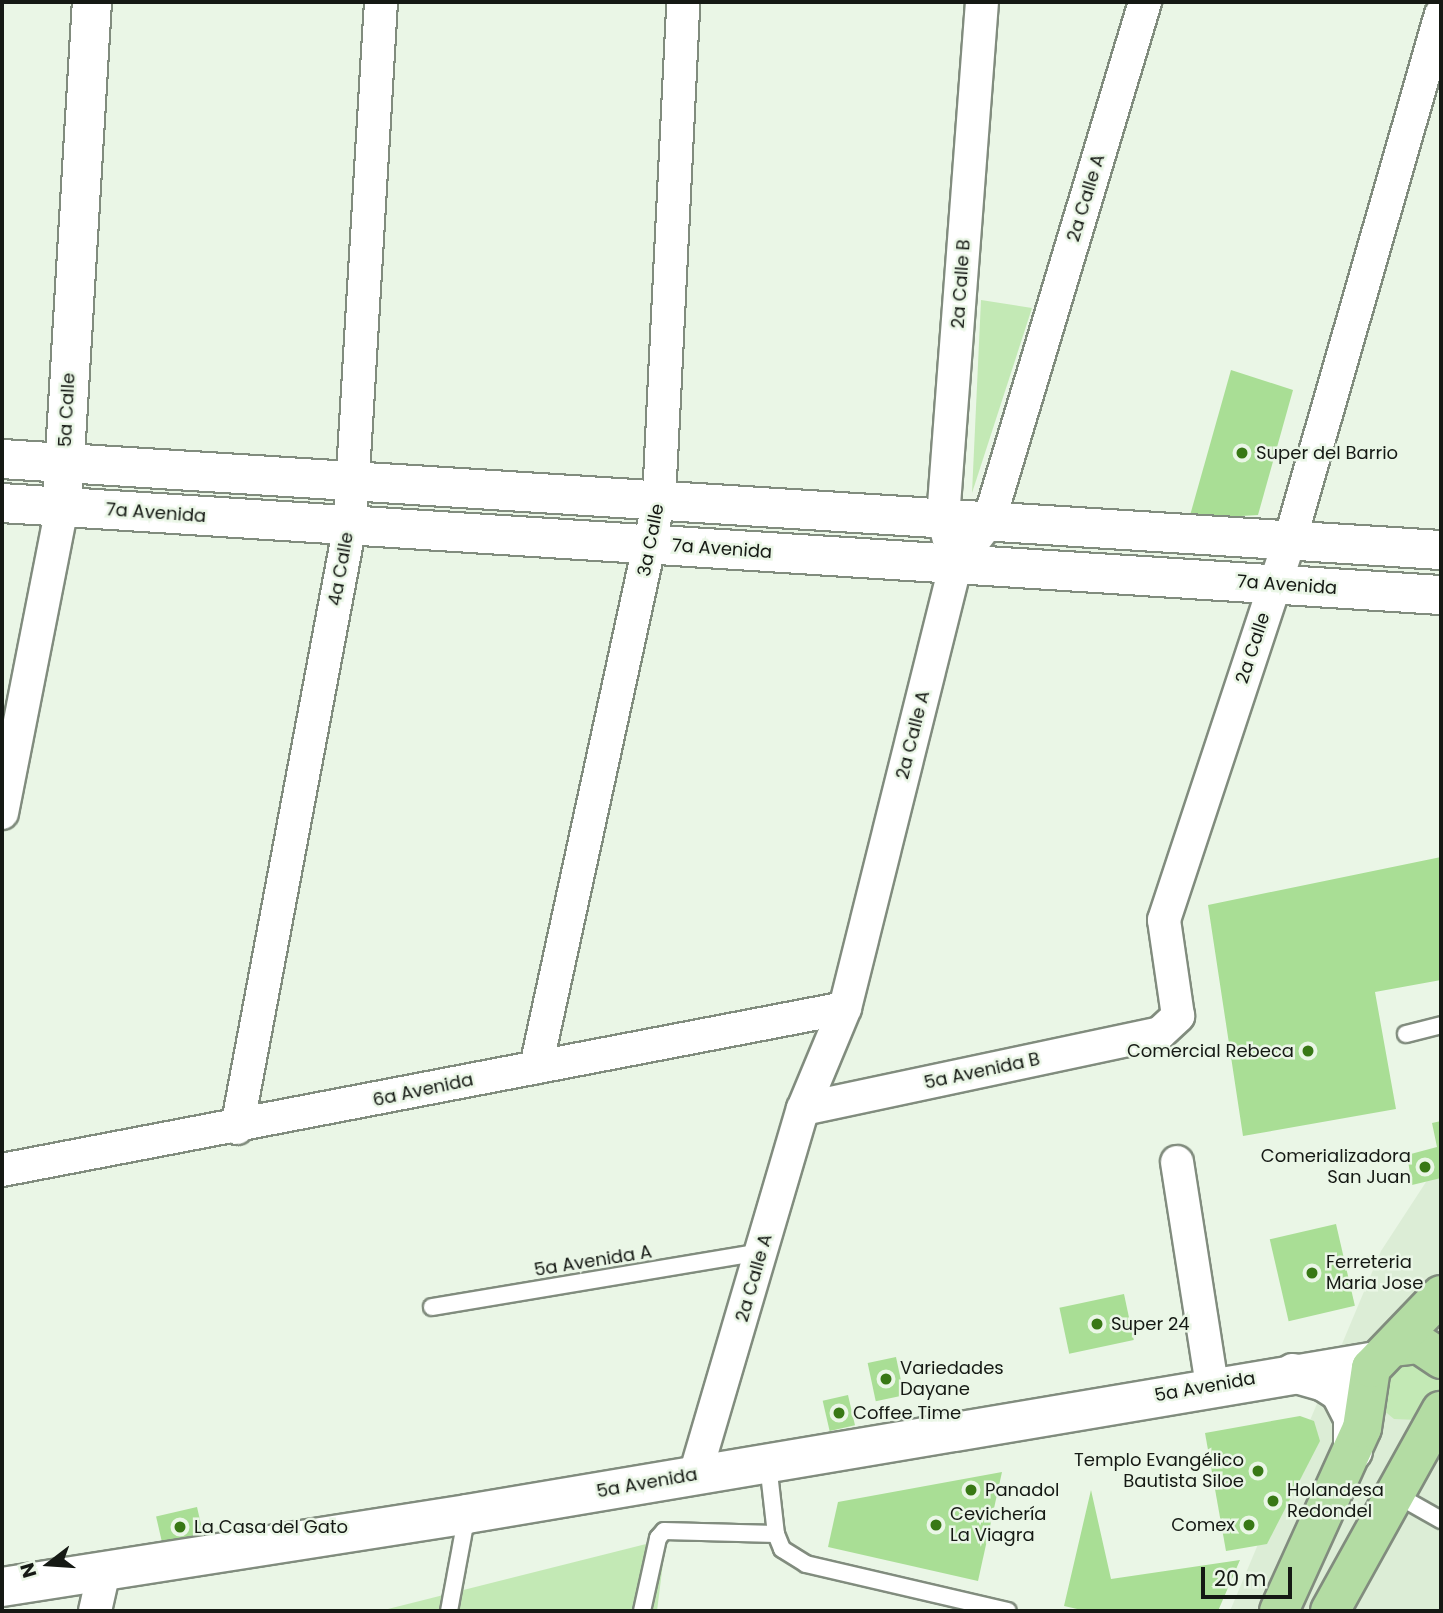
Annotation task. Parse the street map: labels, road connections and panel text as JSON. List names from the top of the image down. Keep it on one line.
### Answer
{"streets":{"street":["2a Calle A","2a Calle B","5a Calle","7a Avenida","3a Calle","4a Calle","2a Calle","5a Avenida B","6a Avenida","5a Avenida"],"lane":["5a Avenida A"]},"crossings":[["2a Calle A","2a Calle B"],["2a Calle A","7a Avenida"],["2a Calle A","5a Avenida B"],["2a Calle A","6a Avenida"],["2a Calle A","5a Avenida A"],["2a Calle A","5a Avenida"],["2a Calle B","7a Avenida"],["5a Calle","7a Avenida"],["7a Avenida","3a Calle"],["7a Avenida","4a Calle"],["7a Avenida","2a Calle"],["3a Calle","6a Avenida"],["4a Calle","6a Avenida"],["2a Calle","5a Avenida B"]],"places":["Super del Barrio","Comercial Rebeca","Comerializadora San Juan","Ferreteria Maria Jose","Super 24","Variedades Dayane","Coffee Time","Templo Evangélico Bautista Siloe","Panadol","Holandesa Redondel","Cevichería La Viagra","Comex","La Casa del Gato"],"scale_bar":"20 m","north":"left"}
